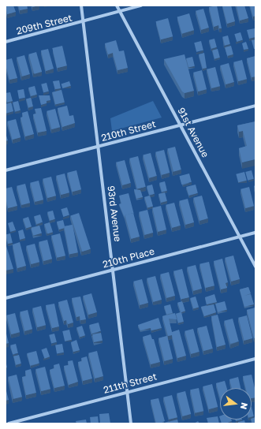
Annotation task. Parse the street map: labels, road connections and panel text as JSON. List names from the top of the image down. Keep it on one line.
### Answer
{"streets":{"street":["209th Street","210th Street","91st Avenue","93rd Avenue","210th Place","211th Street"]},"crossings":[["209th Street","91st Avenue"],["209th Street","93rd Avenue"],["210th Street","91st Avenue"],["210th Street","93rd Avenue"],["91st Avenue","210th Place"],["93rd Avenue","210th Place"],["93rd Avenue","211th Street"]],"north":"right"}
